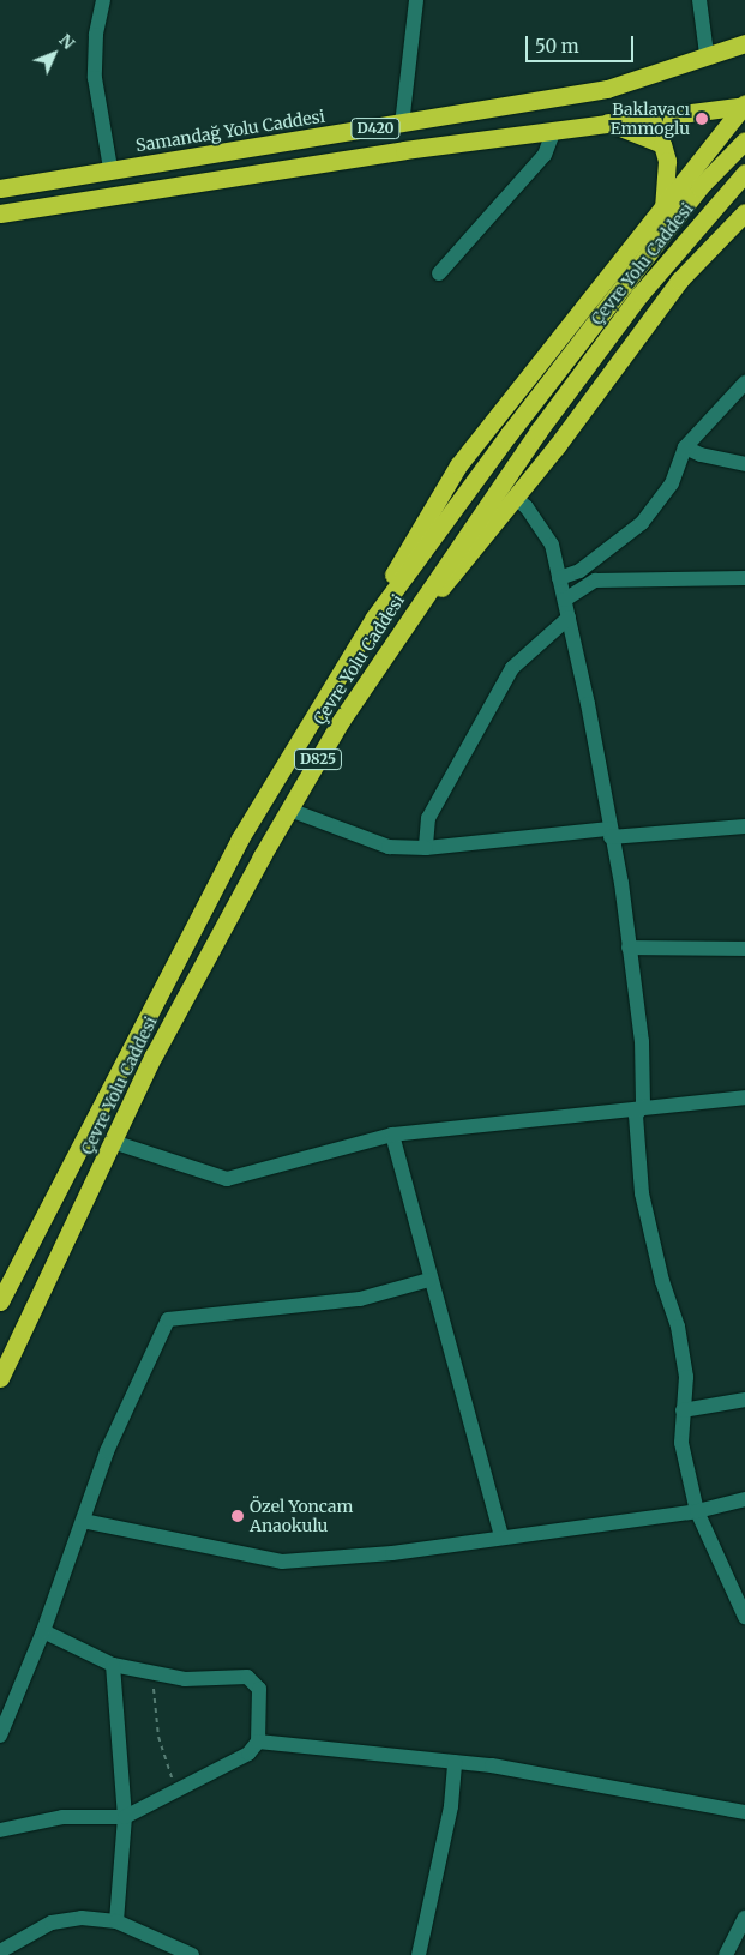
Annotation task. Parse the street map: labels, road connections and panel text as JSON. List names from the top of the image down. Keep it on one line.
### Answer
{"streets":{"highway":["D420","Samandağ Yolu Caddesi","Çevre Yolu Caddesi","D825"]},"places":["Baklavacı Emmoglu","Özel Yoncam Anaokulu"],"scale_bar":"50 m","north":"top right"}
